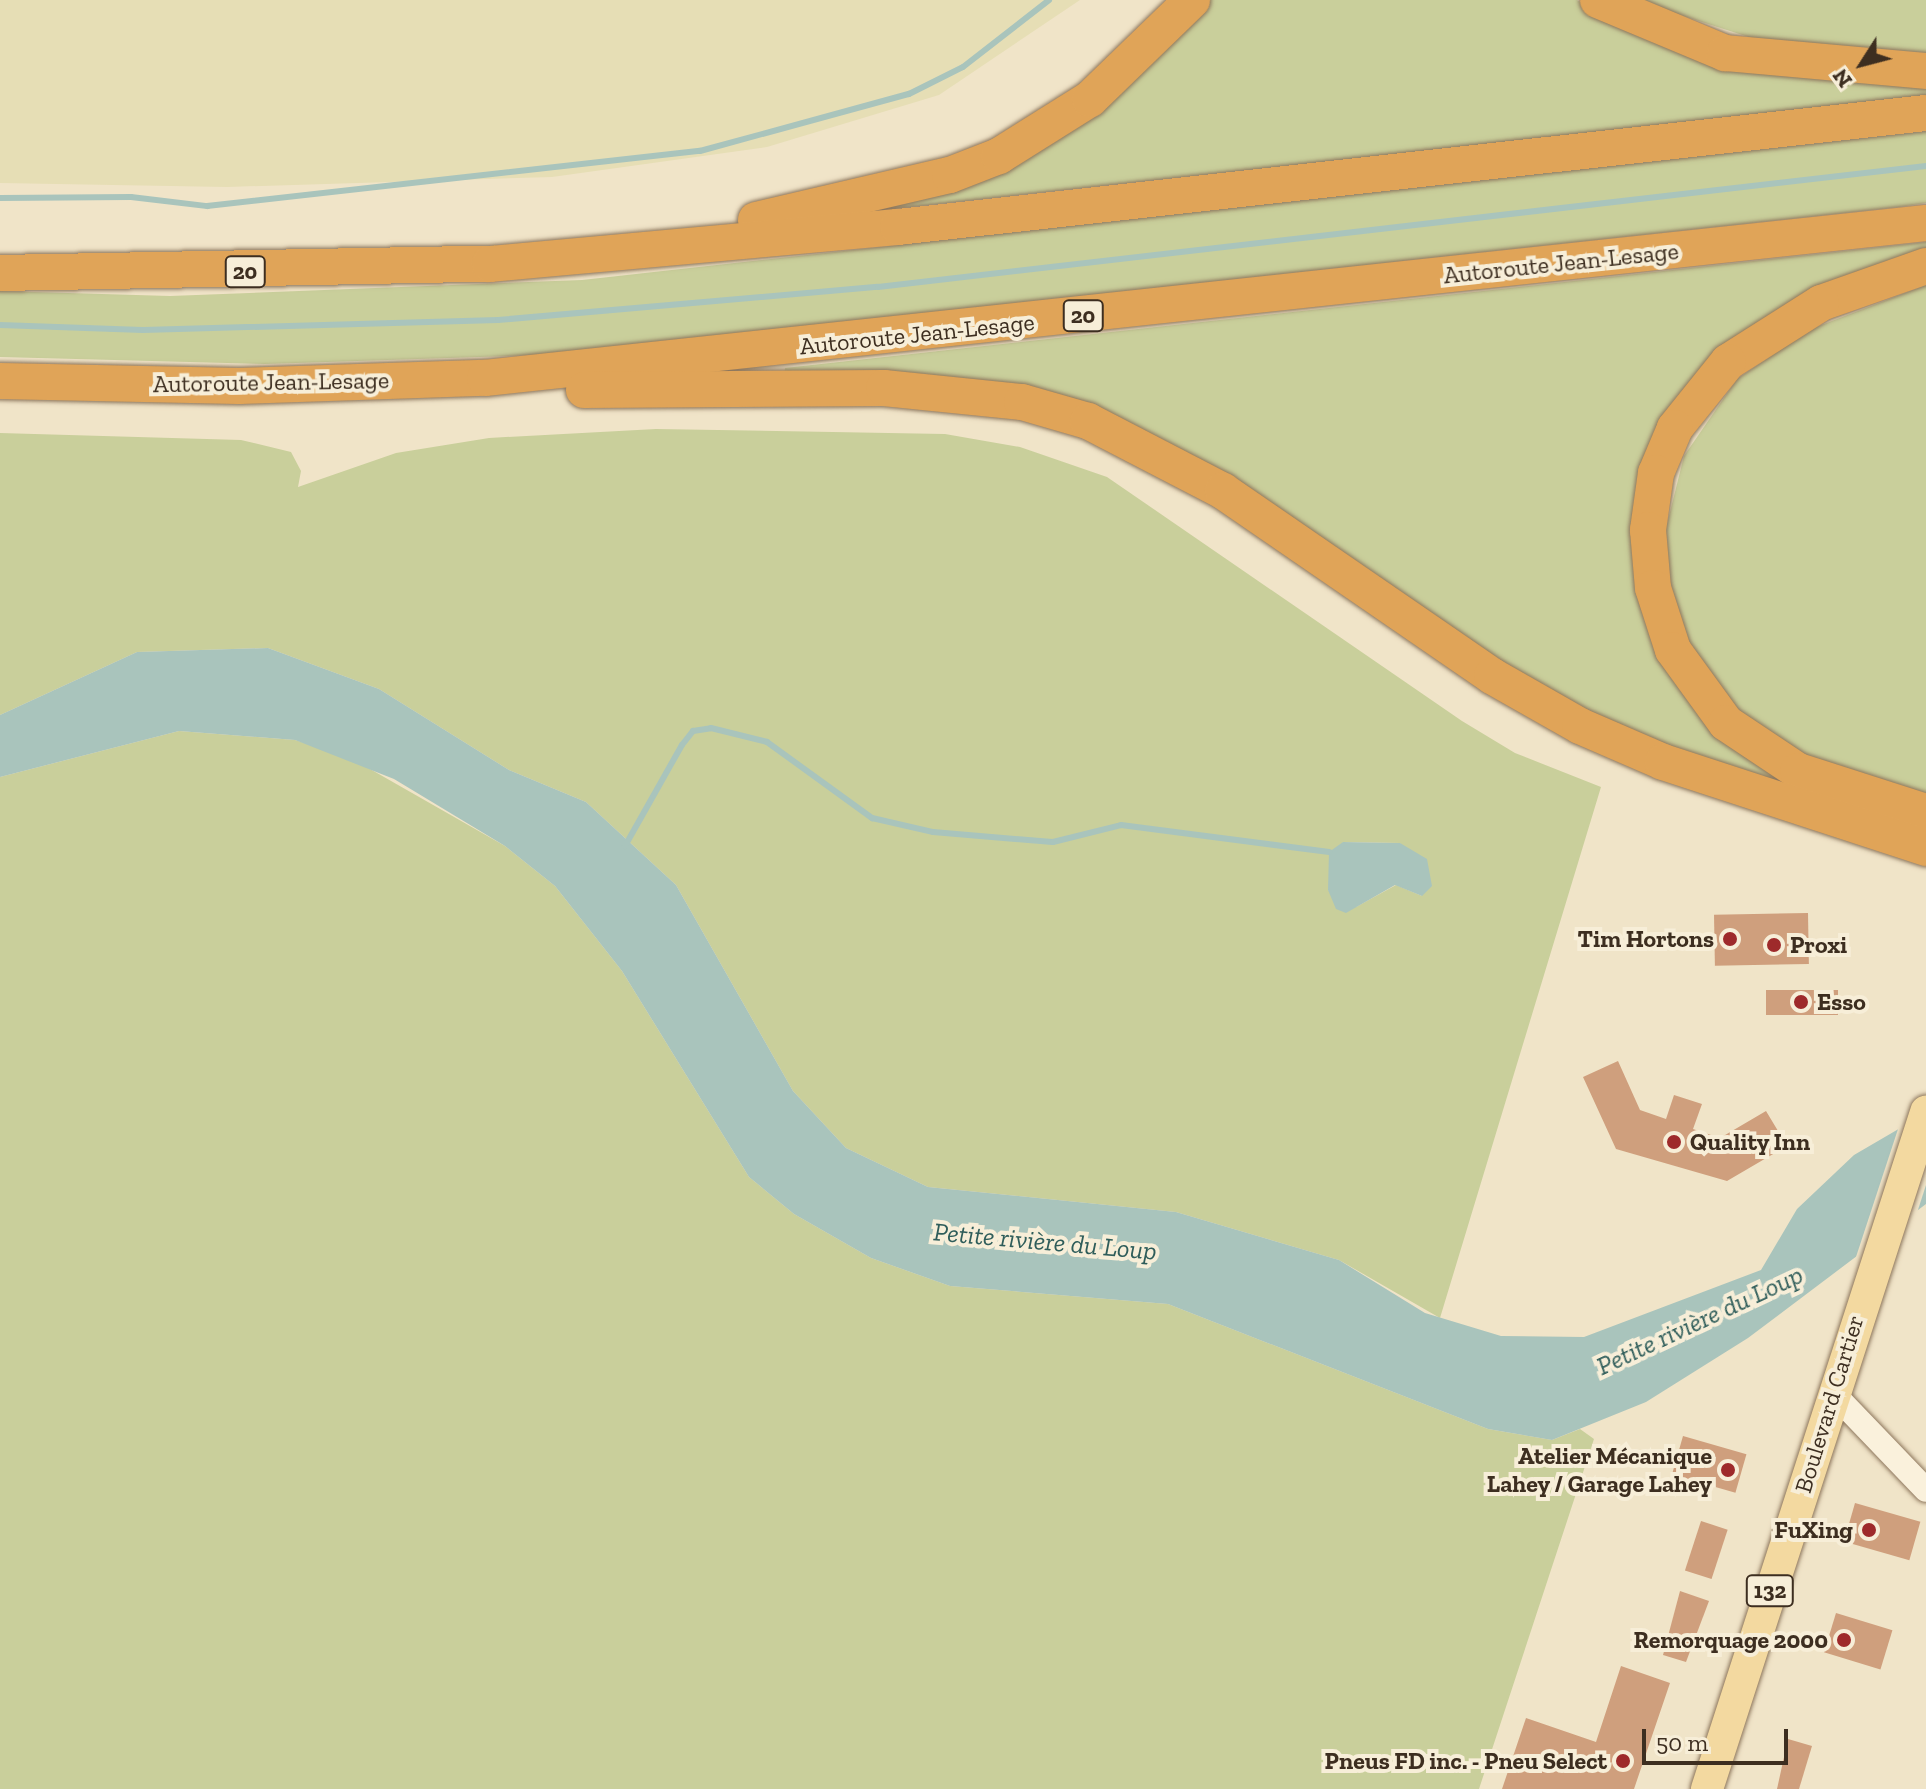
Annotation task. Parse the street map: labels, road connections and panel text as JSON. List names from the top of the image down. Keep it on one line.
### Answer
{"streets":{"highway":["Autoroute Jean-Lesage","20"],"main road":["Boulevard Cartier","132"]},"water":["Petite rivière du Loup"],"places":["Tim Hortons","Proxi","Esso","Quality Inn","Atelier Mécanique Lahey / Garage Lahey","FuXing","Remorquage 2000","Pneus FD inc. - Pneu Select"],"scale_bar":"50 m","north":"bottom left"}
